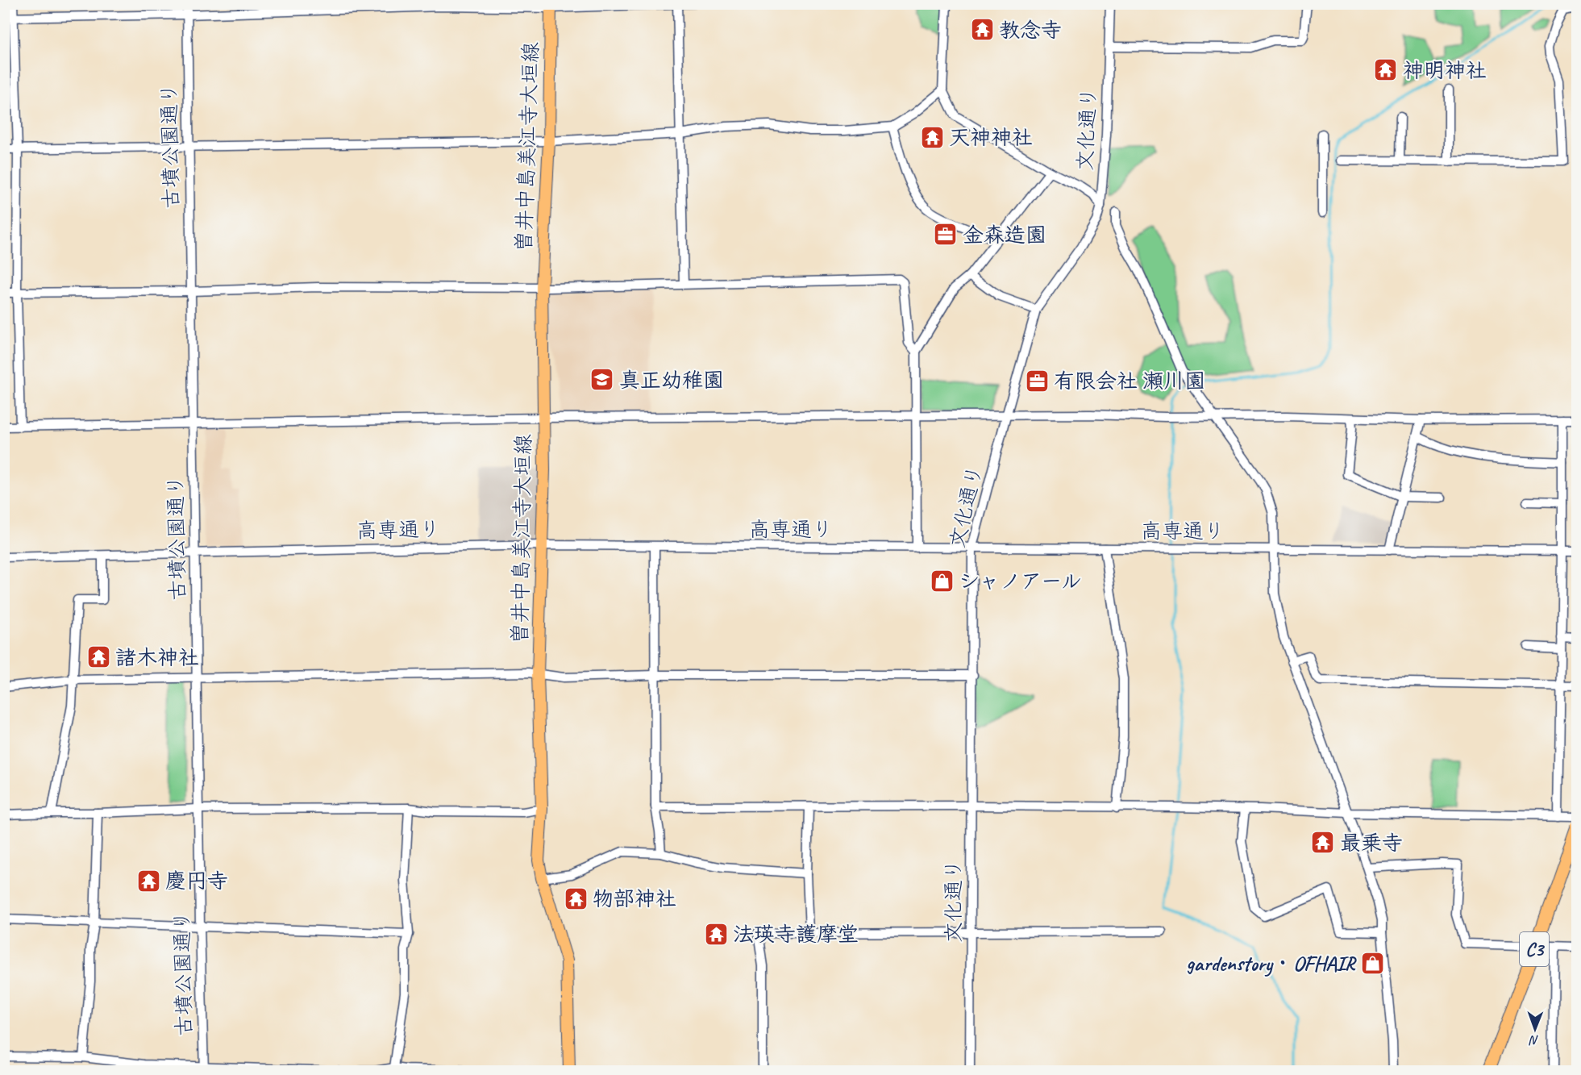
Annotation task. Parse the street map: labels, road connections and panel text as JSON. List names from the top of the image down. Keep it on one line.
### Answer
{"streets":{"highway":["C3"],"main road":["曽井中島美江寺大垣線"],"street":["文化通り","古墳公園通り","高専通り"]},"crossings":[["文化通り","高専通り"],["古墳公園通り","高専通り"],["曽井中島美江寺大垣線","高専通り"]],"places":{"temple":["教念寺","神明神社","天神神社","諸木神社","最乗寺","慶円寺","物部神社","法瑛寺護摩堂"],"office":["金森造園","有限会社 瀬川園"],"school or university":["真正幼稚園"],"shop":["シャノアール","gardenstory・OFHAIR"]},"north":"bottom"}
